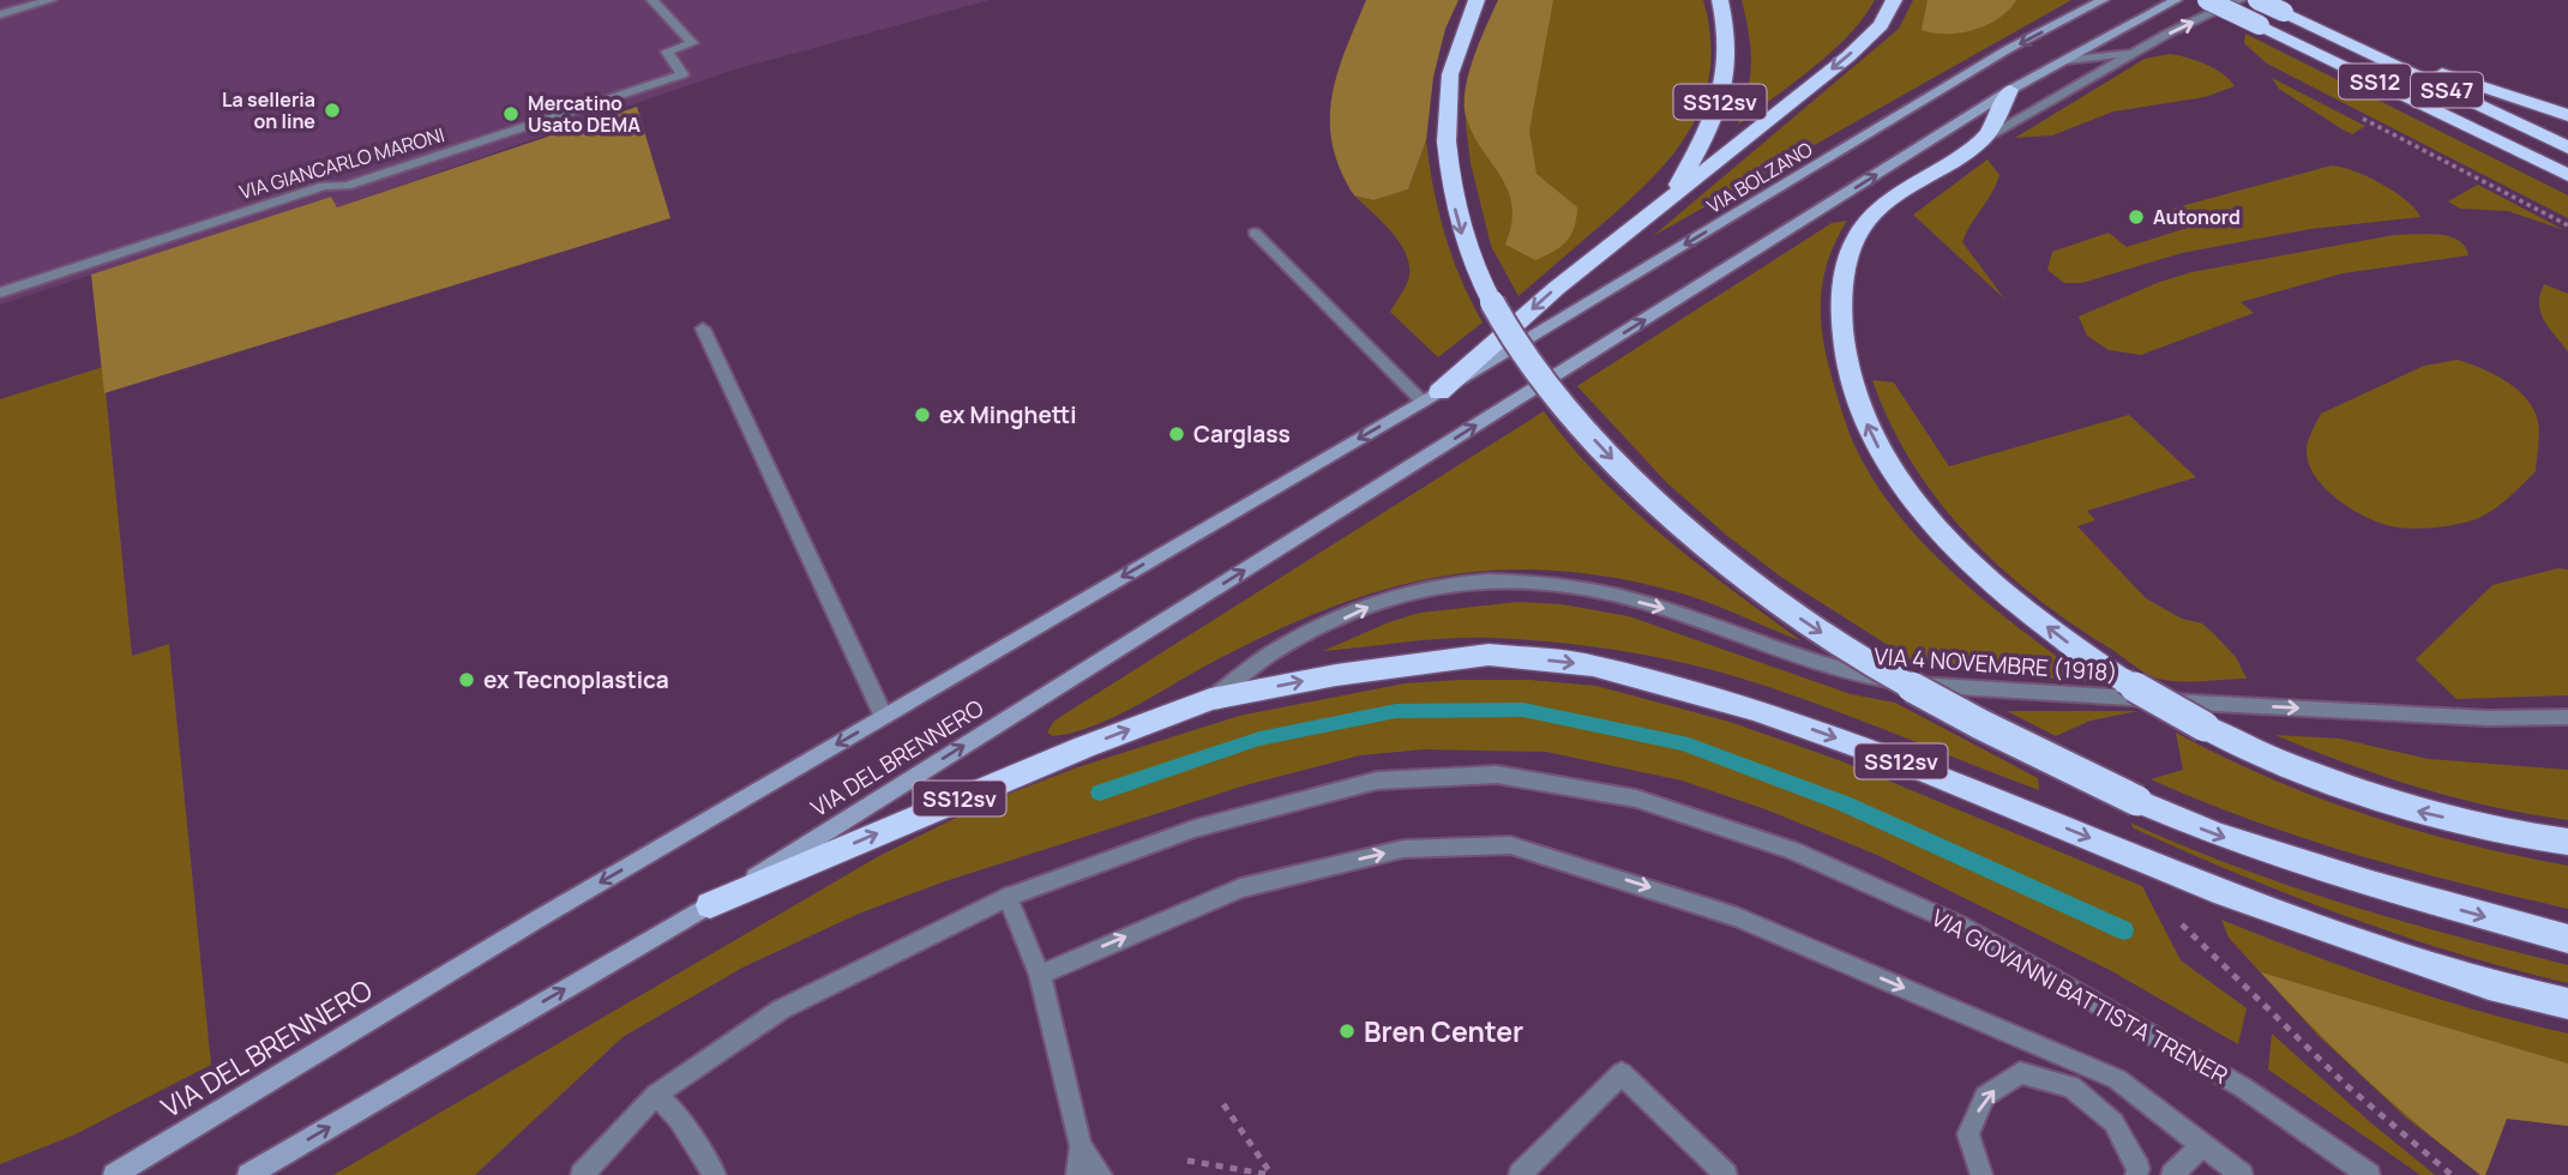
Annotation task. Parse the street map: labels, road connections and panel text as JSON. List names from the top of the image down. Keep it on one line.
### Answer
{"streets":{"highway":["SS12","SS47","SS12sv"],"main road":["VIA BOLZANO","VIA DEL BRENNERO"],"street":["VIA GIANCARLO MARONI","VIA 4 NOVEMBRE (1918)","VIA GIOVANNI BATTISTA TRENER"]},"crossings":[["SS12","SS47"],["SS12sv","VIA BOLZANO"],["SS12sv","VIA 4 NOVEMBRE (1918)"],["SS12sv","VIA DEL BRENNERO"],["VIA BOLZANO","VIA DEL BRENNERO"]],"one_way":["VIA BOLZANO","VIA 4 NOVEMBRE (1918)"],"places":["La selleria on line","Mercatino Usato DEMA","Autonord","ex Minghetti","Carglass","ex Tecnoplastica","Bren Center"]}
